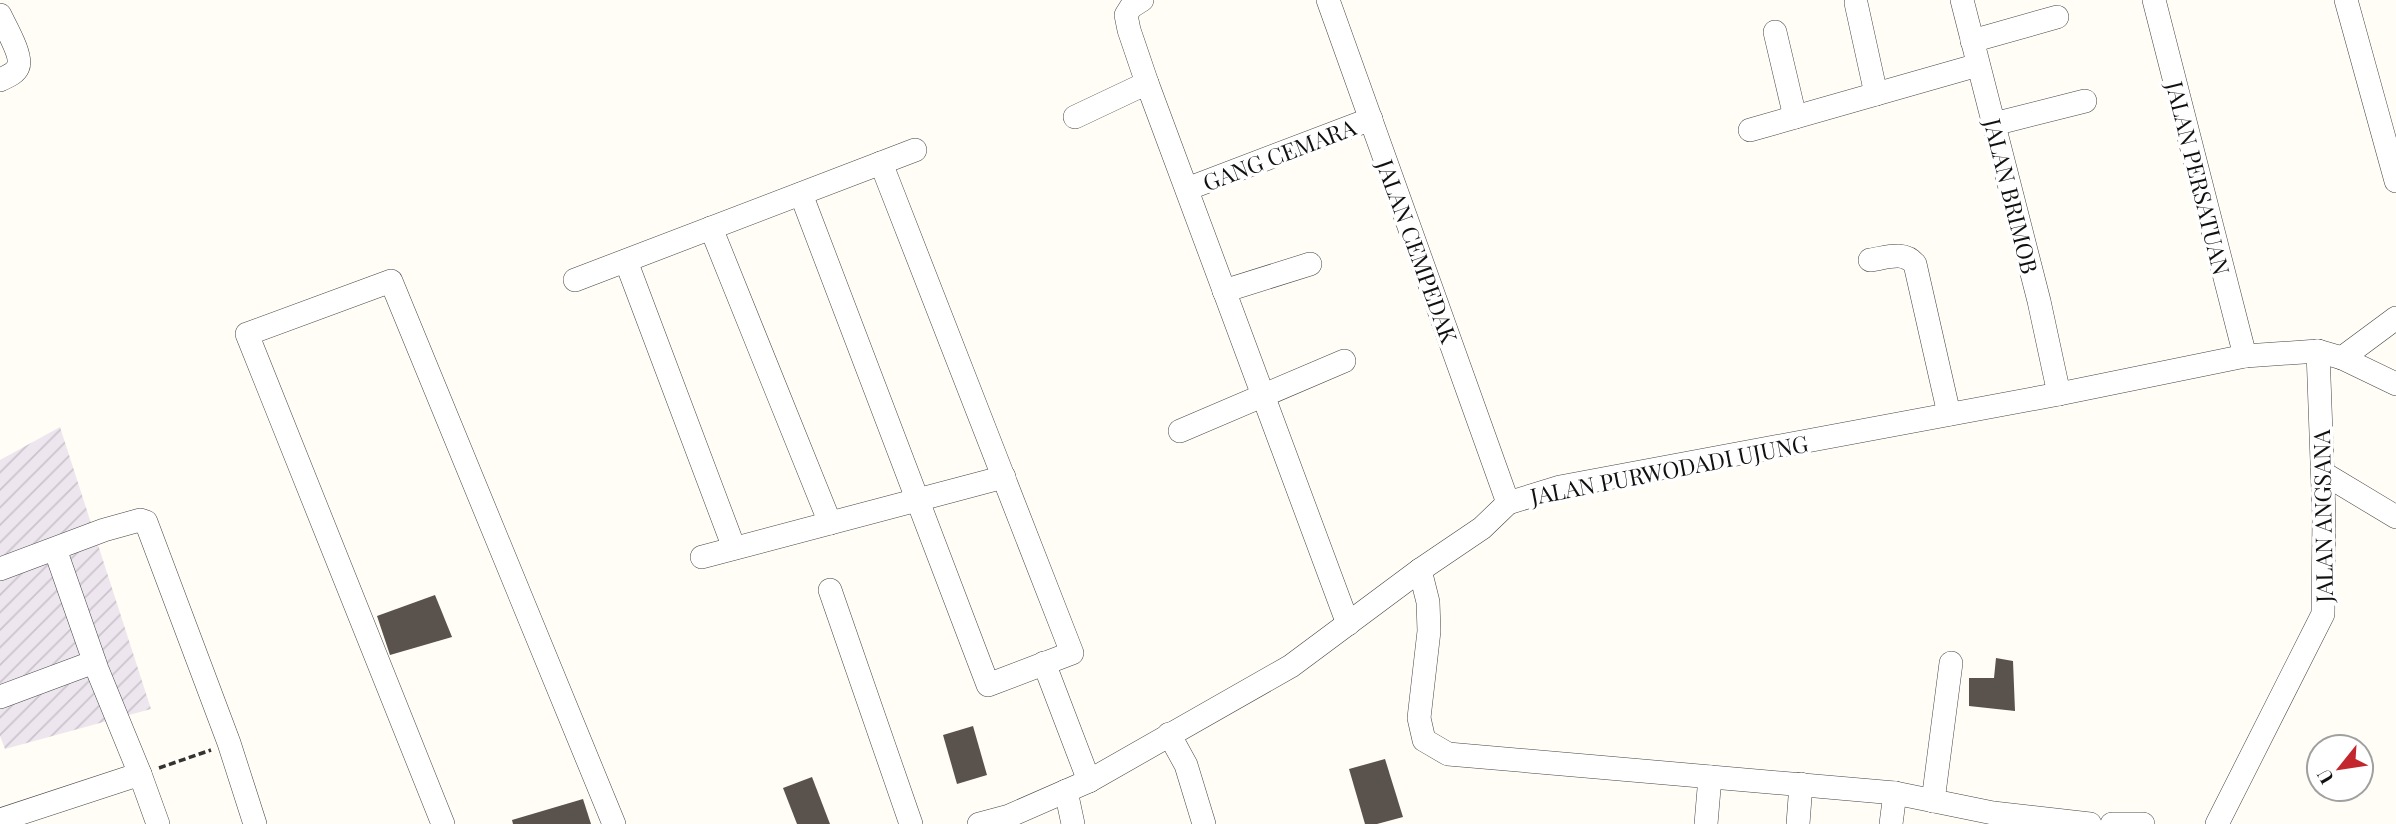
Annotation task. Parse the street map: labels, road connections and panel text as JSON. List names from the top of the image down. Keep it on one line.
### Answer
{"streets":{"street":["GANG CEMARA","JALAN PERSATUAN","JALAN BRIMOB","JALAN CEMPEDAK","JALAN PURWODADI UJUNG","JALAN ANGSANA"]},"crossings":[["GANG CEMARA","JALAN CEMPEDAK"],["JALAN PERSATUAN","JALAN PURWODADI UJUNG"],["JALAN BRIMOB","JALAN PURWODADI UJUNG"],["JALAN CEMPEDAK","JALAN PURWODADI UJUNG"],["JALAN PURWODADI UJUNG","JALAN ANGSANA"]],"north":"bottom left"}
